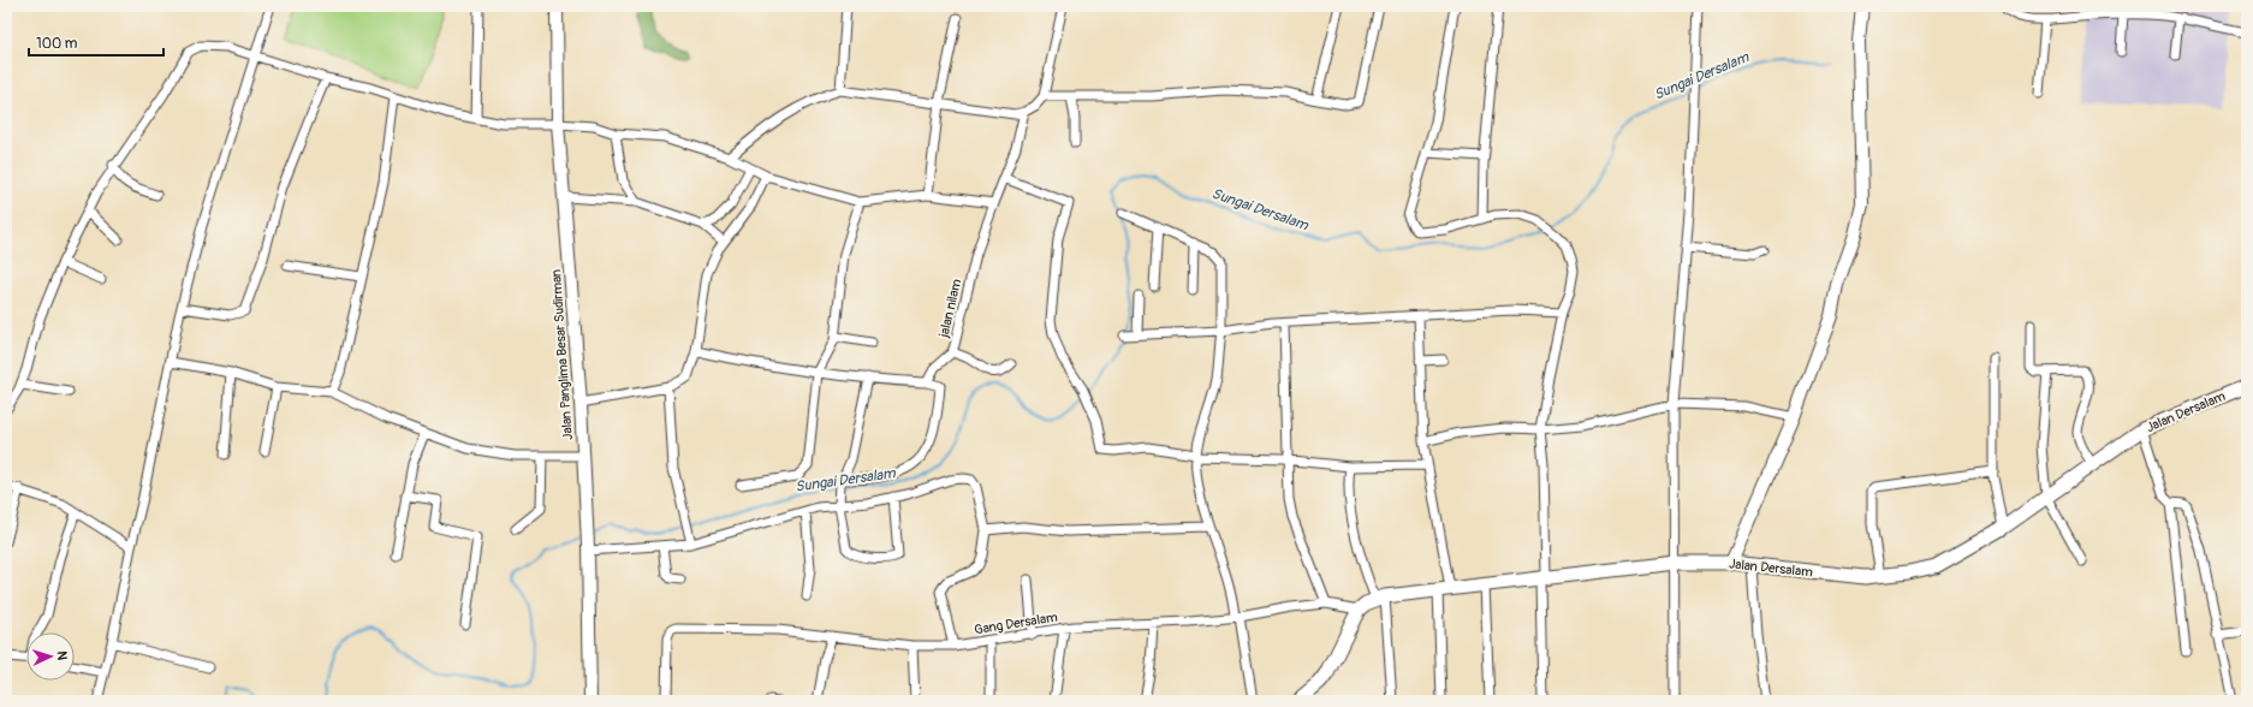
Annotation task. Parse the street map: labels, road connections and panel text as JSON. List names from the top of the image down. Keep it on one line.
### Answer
{"streets":{"main road":["Jalan Panglima Besar Sudirman","Jalan Dersalam"],"street":["jalan nilam","Gang Dersalam"]},"crossings":[["Jalan Dersalam","Gang Dersalam"]],"water":["Sungai Dersalam"],"scale_bar":"100 m","north":"right"}
